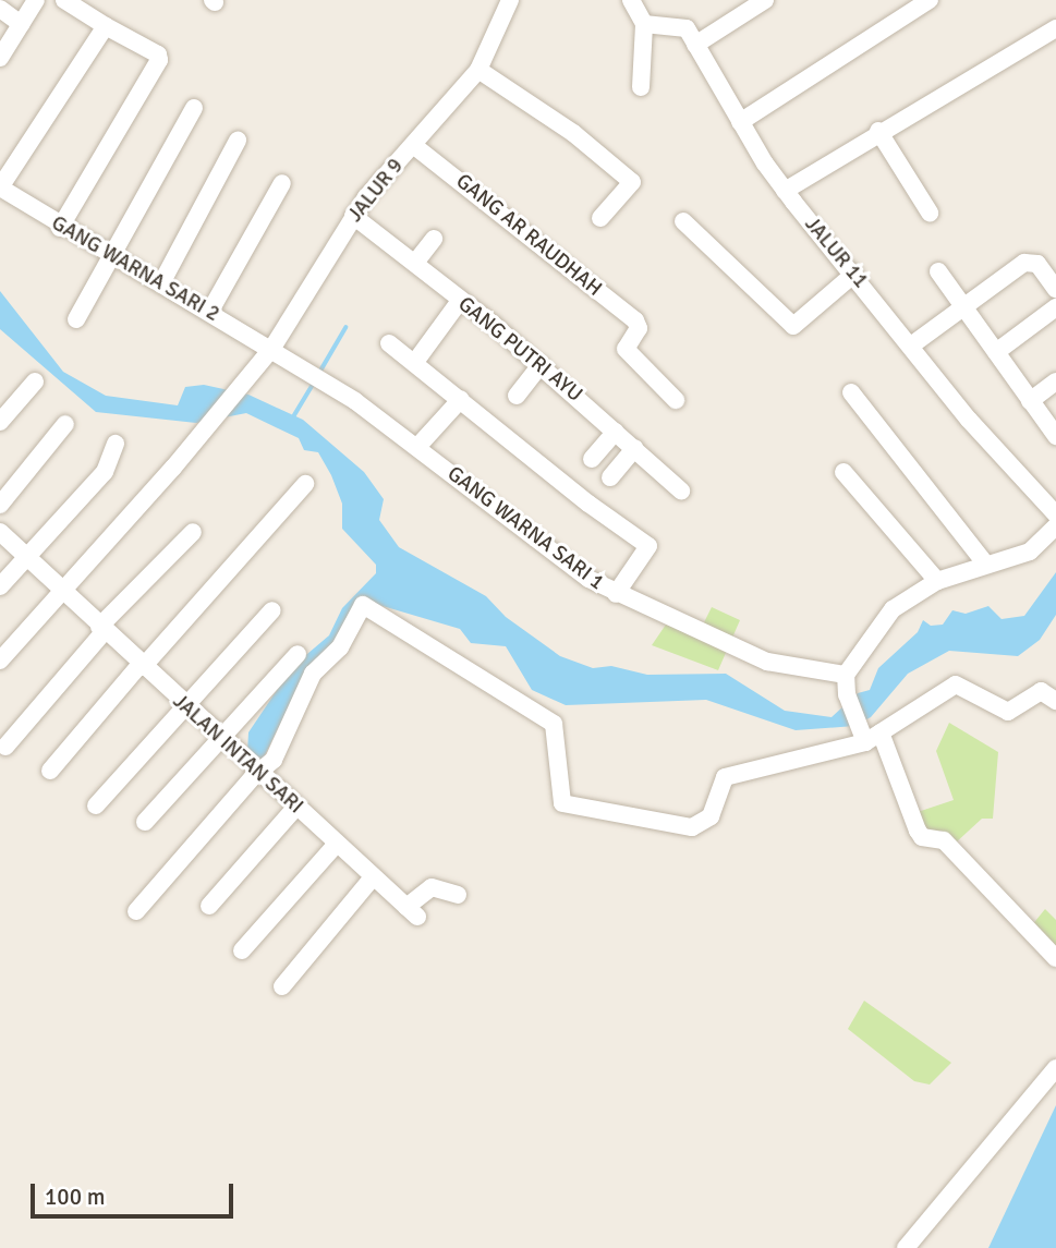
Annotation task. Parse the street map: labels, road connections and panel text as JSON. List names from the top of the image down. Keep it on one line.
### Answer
{"streets":{"street":["JALUR 9","GANG AR RAUDHAH","JALUR 11","GANG WARNA SARI 2","GANG PUTRI AYU","GANG WARNA SARI 1","JALAN INTAN SARI"]},"crossings":[["JALUR 9","GANG AR RAUDHAH"],["JALUR 9","GANG WARNA SARI 2"],["JALUR 9","GANG PUTRI AYU"],["JALUR 9","GANG WARNA SARI 1"],["JALUR 9","JALAN INTAN SARI"],["GANG WARNA SARI 2","GANG WARNA SARI 1"]],"scale_bar":"100 m"}
